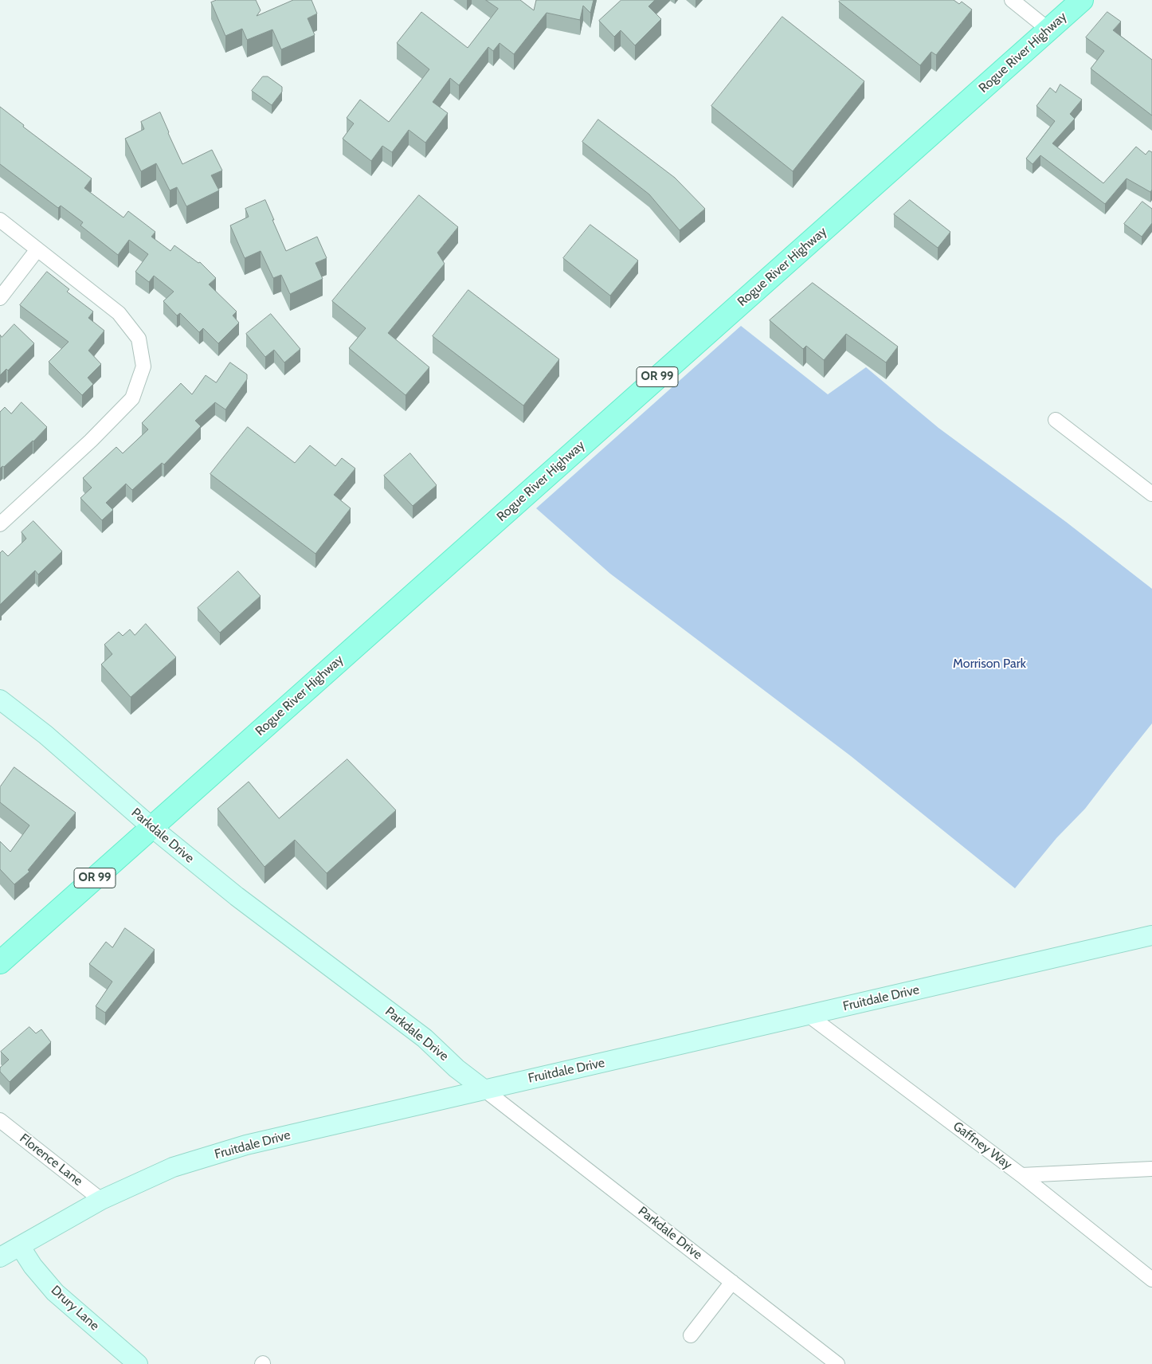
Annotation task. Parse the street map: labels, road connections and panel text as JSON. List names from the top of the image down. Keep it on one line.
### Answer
{"streets":{"main road":["Rogue River Highway","OR 99","Parkdale Drive","Fruitdale Drive","Drury Lane"],"street":["Gaffney Way","Florence Lane"]},"crossings":[["Rogue River Highway","Parkdale Drive"],["Parkdale Drive","Fruitdale Drive"],["Fruitdale Drive","Gaffney Way"],["Fruitdale Drive","Florence Lane"],["Fruitdale Drive","Drury Lane"]],"parks":["Morrison Park"]}
